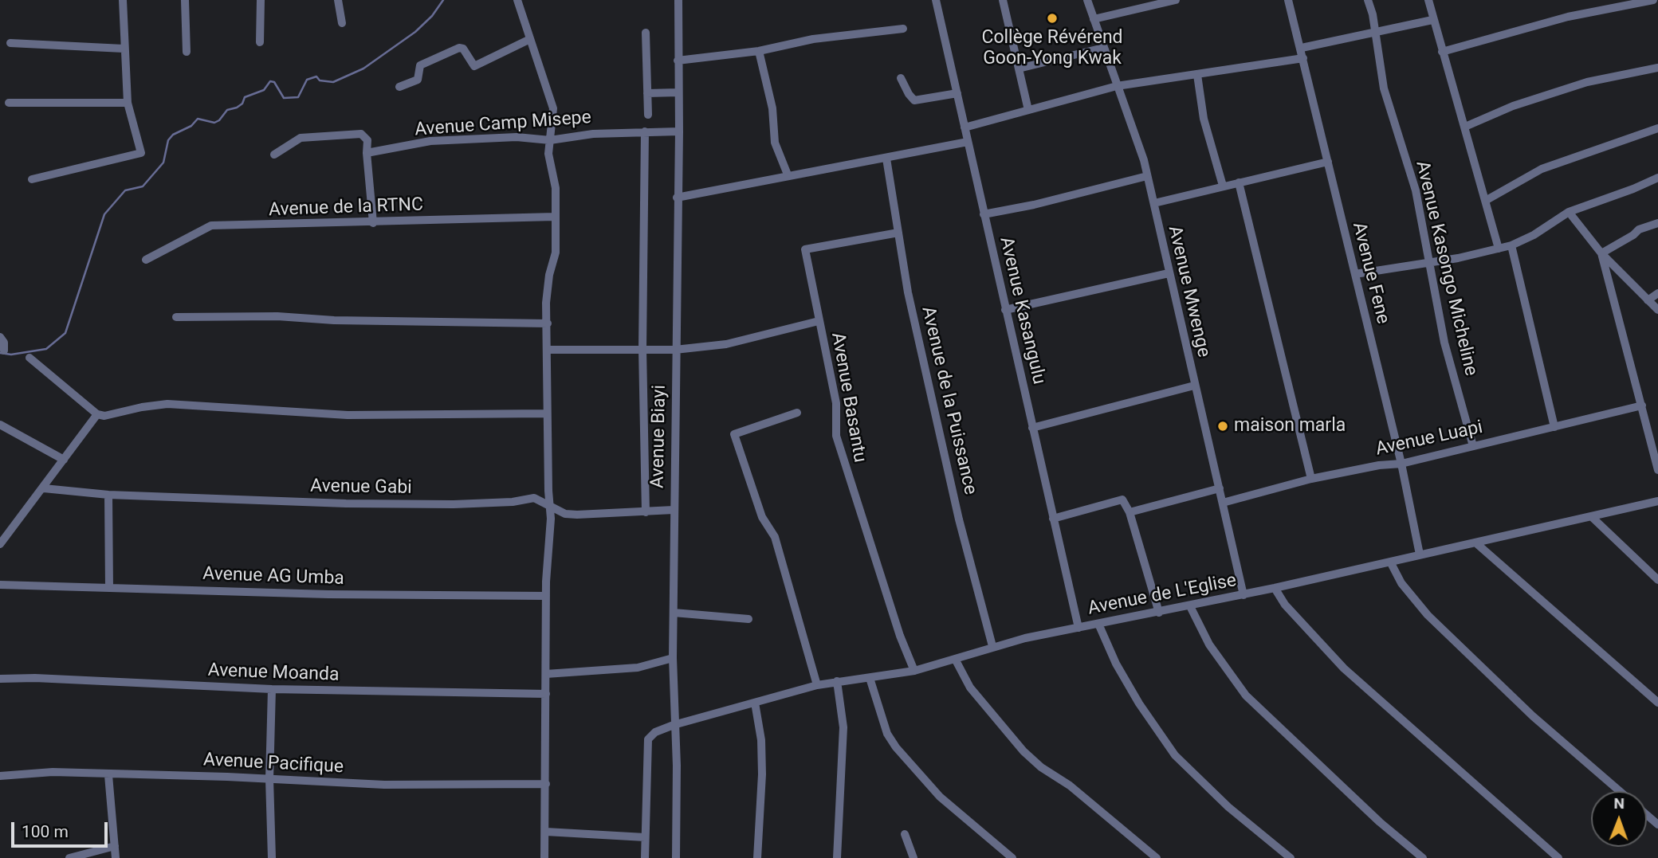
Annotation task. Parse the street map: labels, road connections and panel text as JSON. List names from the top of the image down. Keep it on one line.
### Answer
{"streets":{"street":["Avenue Camp Misepe","Avenue de la RTNC","Avenue Kasongo Micheline","Avenue Fene","Avenue Mwenge","Avenue Kasangulu","Avenue Basantu","Avenue de la Puissance","Avenue Biayi","Avenue Luapi","Avenue Gabi","Avenue AG Umba","Avenue de L'Eglise","Avenue Moanda","Avenue Pacifique"]},"crossings":[["Avenue Camp Misepe","Avenue Biayi"],["Avenue Kasongo Micheline","Avenue Luapi"],["Avenue Fene","Avenue Luapi"],["Avenue Fene","Avenue de L'Eglise"],["Avenue Mwenge","Avenue Luapi"],["Avenue Mwenge","Avenue de L'Eglise"],["Avenue Kasangulu","Avenue de L'Eglise"],["Avenue Basantu","Avenue de la Puissance"],["Avenue Basantu","Avenue de L'Eglise"],["Avenue de la Puissance","Avenue de L'Eglise"],["Avenue Biayi","Avenue Gabi"],["Avenue Biayi","Avenue de L'Eglise"]],"places":["Collège Révérend Goon-Yong Kwak","maison marla"],"scale_bar":"100 m","north":"top"}
